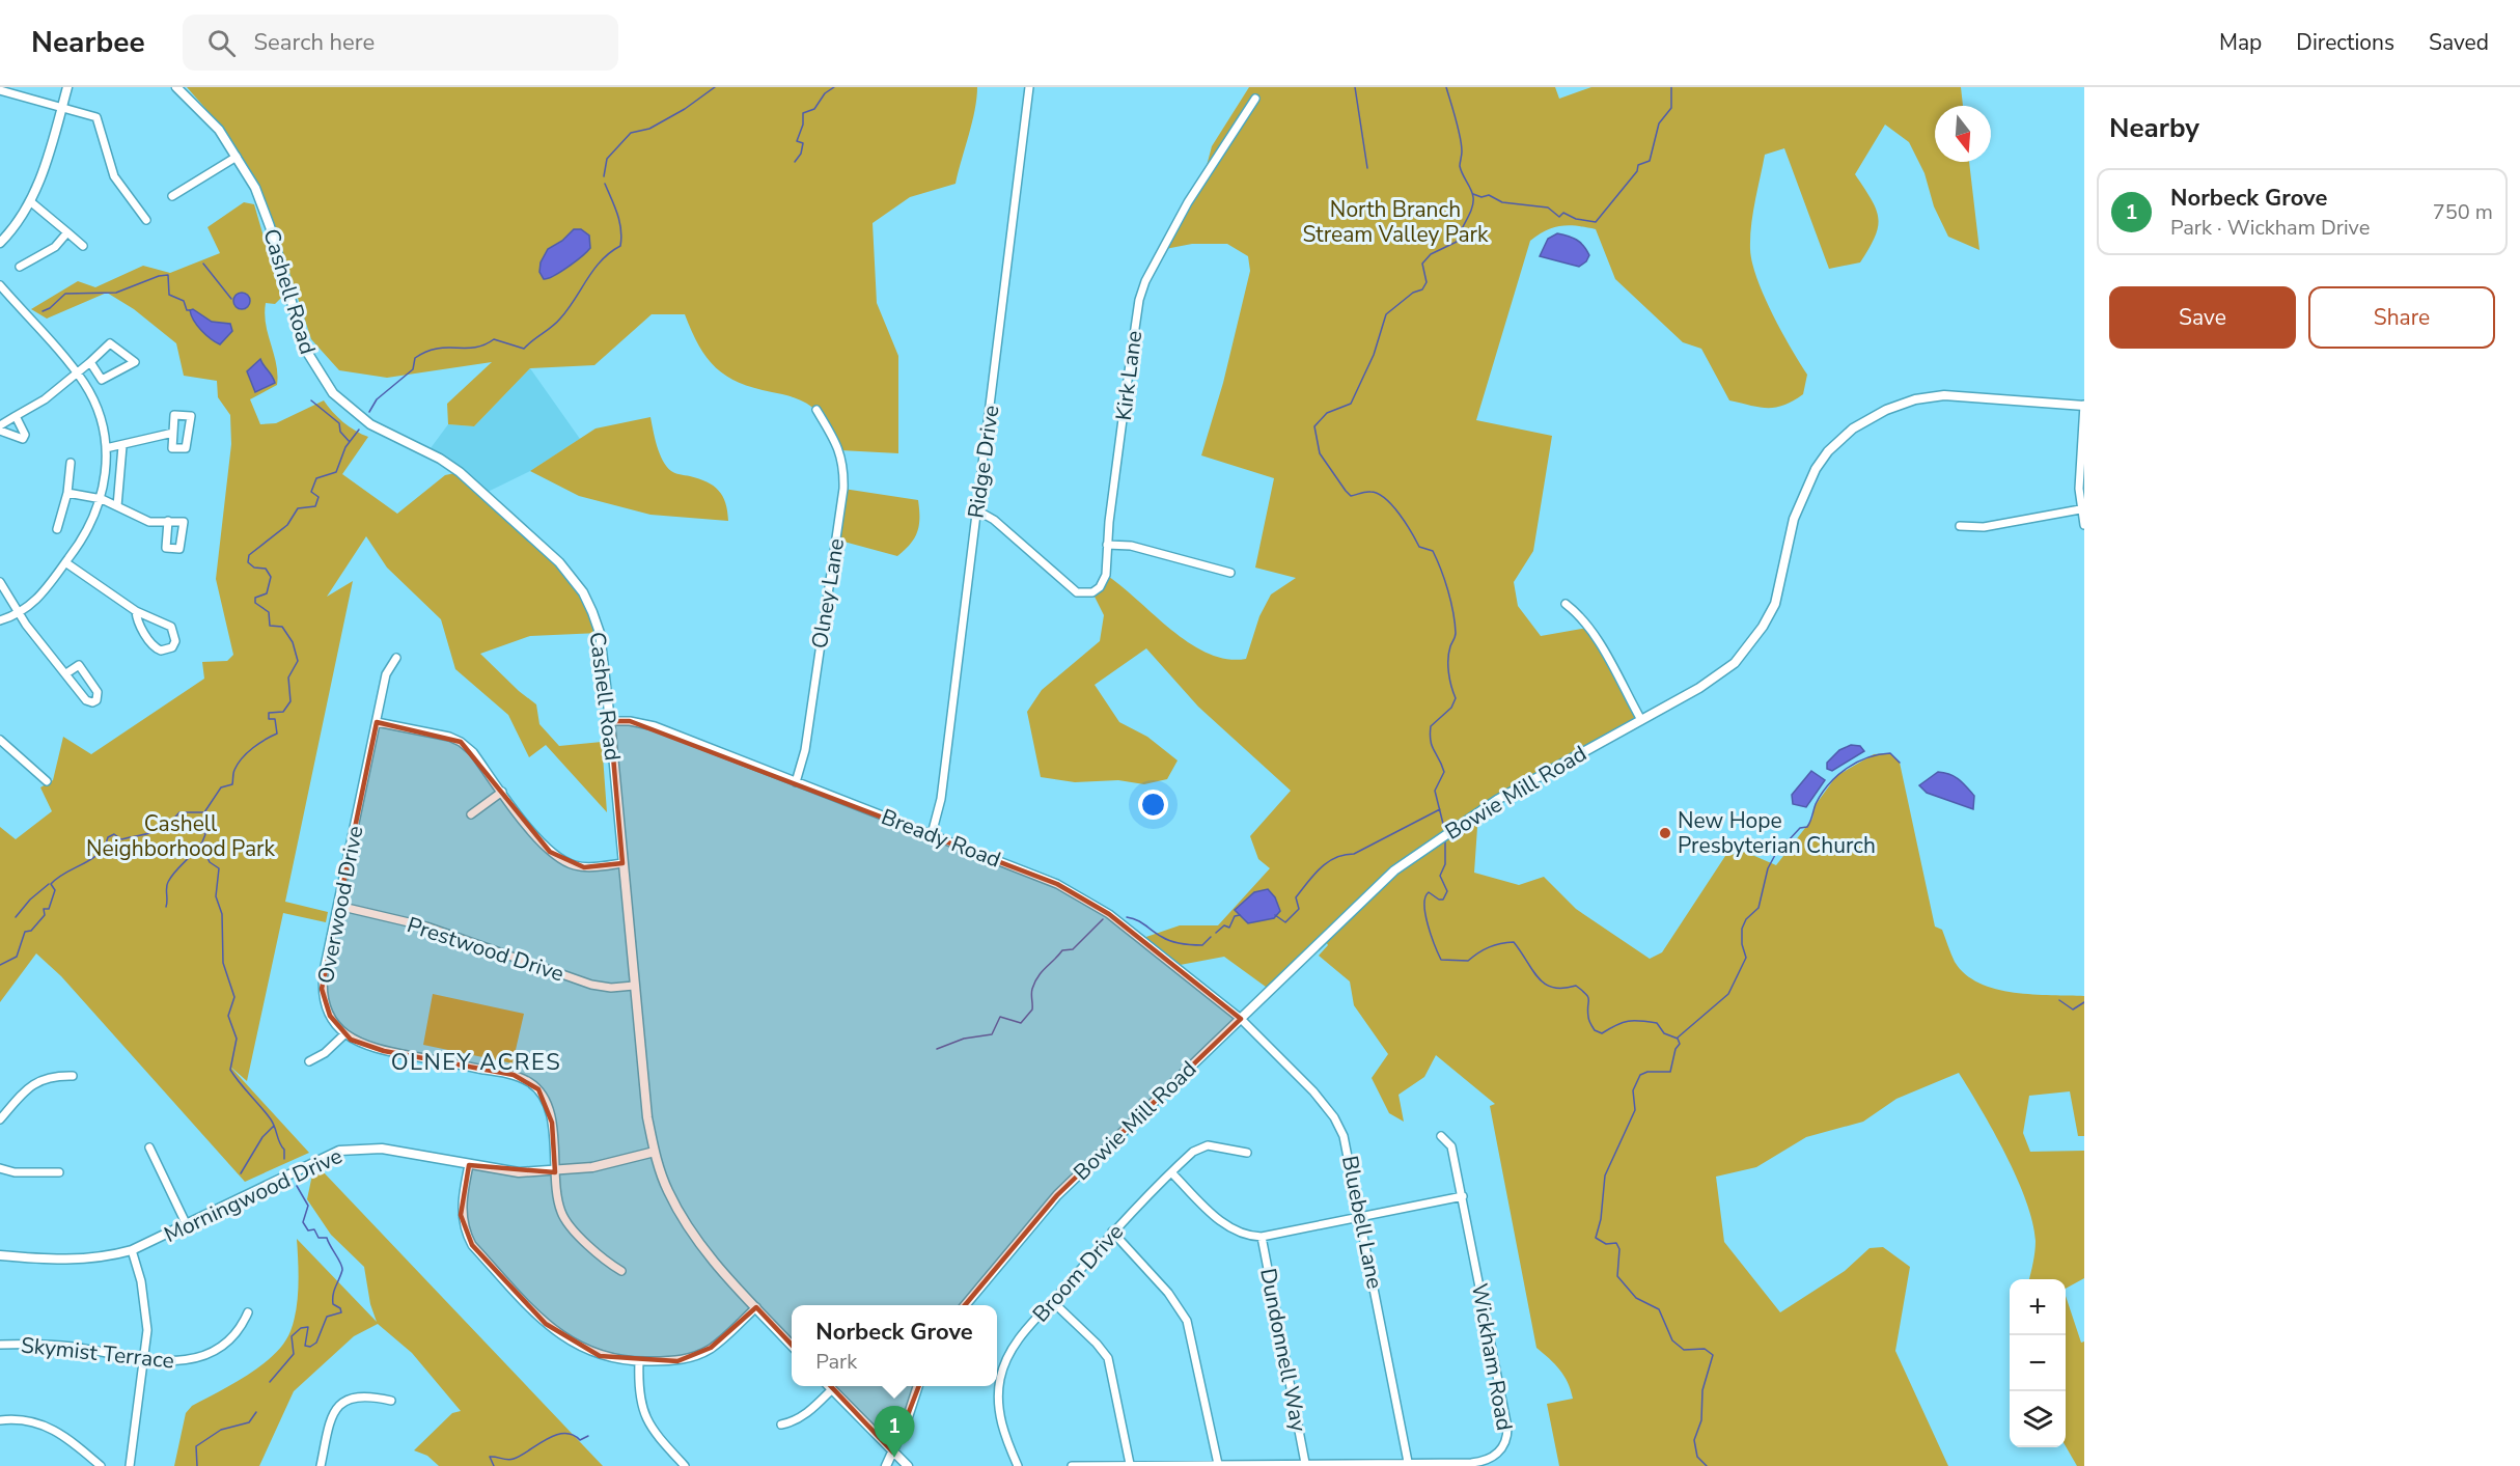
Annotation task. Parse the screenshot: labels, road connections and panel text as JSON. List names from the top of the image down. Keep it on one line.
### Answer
{"streets":{"street":["Cashell Road","Kirk Lane","Ridge Drive","Olney Lane","Bowie Mill Road","Bready Road","Overwood Drive","Prestwood Drive","Morningwood Drive","Bluebell Lane","Broom Drive","Dundonnell Way","Skymist Terrace","Wickham Road"]},"crossings":[["Cashell Road","Bready Road"],["Cashell Road","Prestwood Drive"],["Cashell Road","Morningwood Drive"],["Kirk Lane","Ridge Drive"],["Ridge Drive","Bready Road"],["Olney Lane","Bready Road"],["Bowie Mill Road","Bready Road"],["Bowie Mill Road","Bluebell Lane"],["Bready Road","Bluebell Lane"],["Overwood Drive","Prestwood Drive"],["Bluebell Lane","Wickham Road"],["Dundonnell Way","Wickham Road"]],"districts":["OLNEY ACRES"],"parks":["North Branch Stream Valley Park","Cashell Neighborhood Park"],"places":["New Hope Presbyterian Church"],"north":"bottom","page":{"header":"Nearbee","search":"Search here","nav":["Map","Directions","Saved"],"heading":"Nearby","list":[{"mark":"1","name":"Norbeck Grove","note":"Park · Wickham Drive","value":"750 m"}],"buttons":["Save","Share"],"map_buttons":["+","−"],"popup":["Norbeck Grove","Park"],"pins":"1"}}
